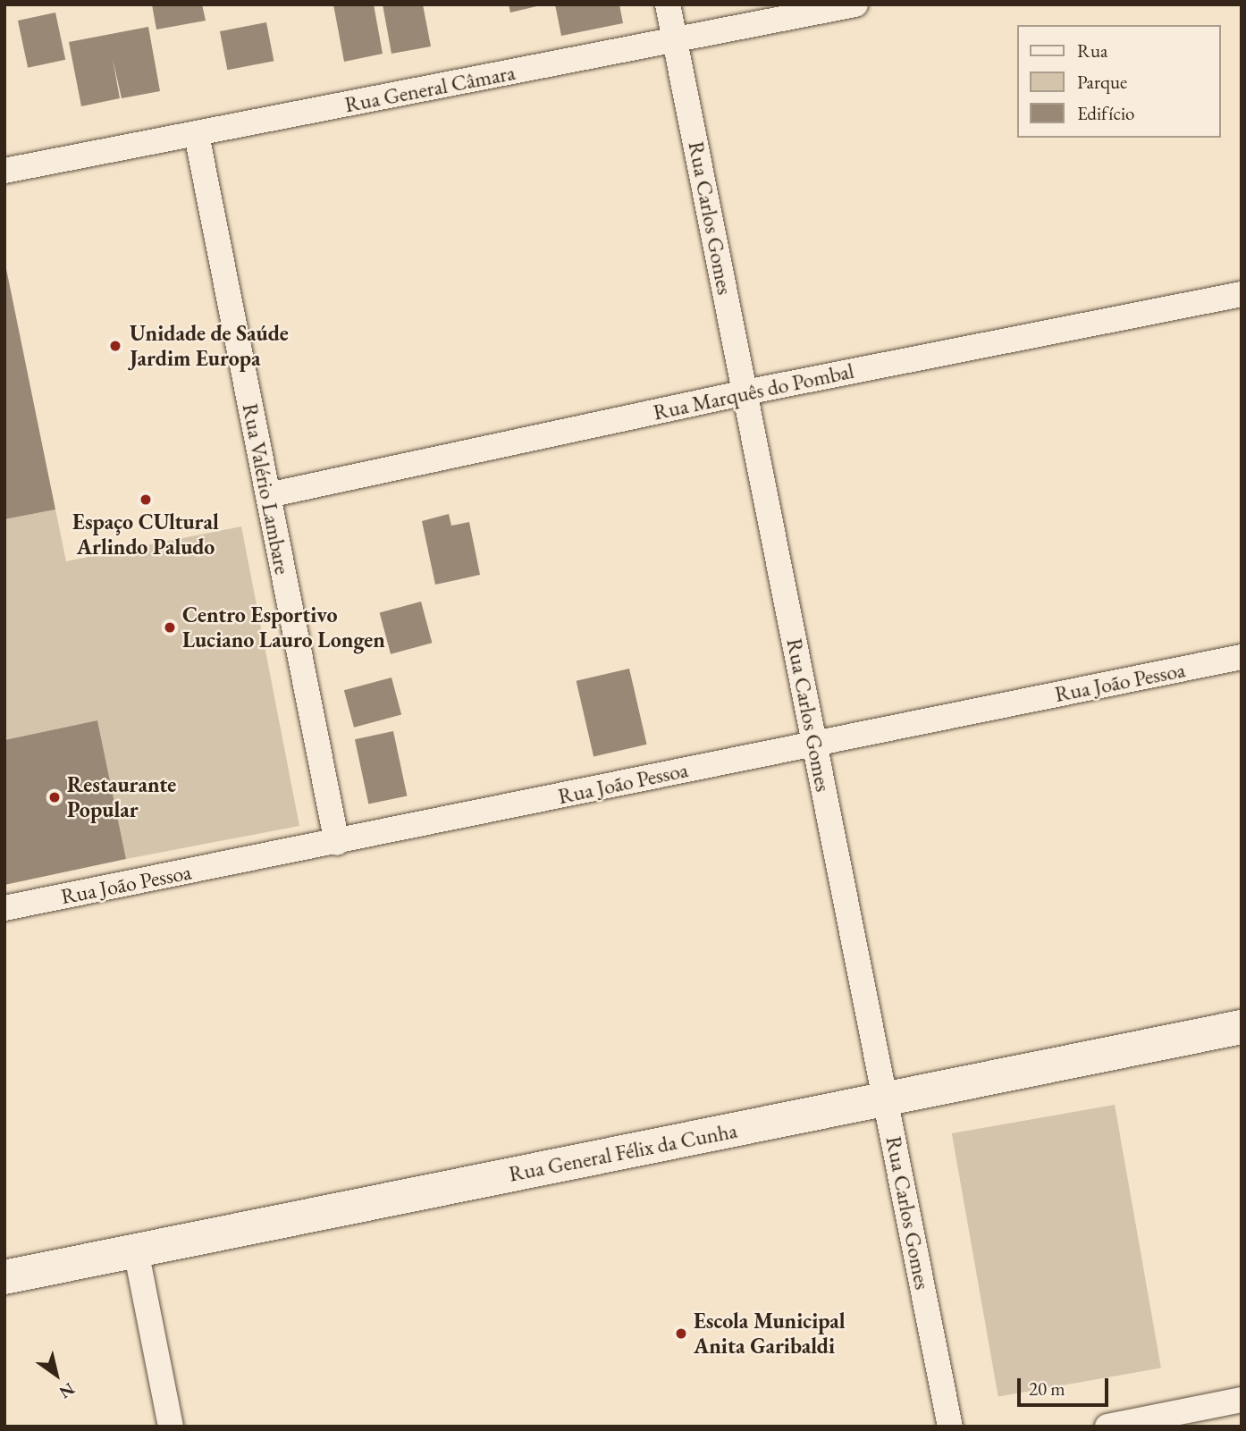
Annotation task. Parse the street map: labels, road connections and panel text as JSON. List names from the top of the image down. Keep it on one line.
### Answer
{"streets":{"street":["Rua General Câmara","Rua Carlos Gomes","Rua Marquês do Pombal","Rua Valério Lambare","Rua João Pessoa","Rua General Félix da Cunha"]},"crossings":[["Rua General Câmara","Rua Carlos Gomes"],["Rua General Câmara","Rua Valério Lambare"],["Rua Carlos Gomes","Rua Marquês do Pombal"],["Rua Carlos Gomes","Rua João Pessoa"],["Rua Carlos Gomes","Rua General Félix da Cunha"],["Rua Marquês do Pombal","Rua Valério Lambare"],["Rua Valério Lambare","Rua João Pessoa"]],"places":["Unidade de Saúde Jardim Europa","Espaço CUltural Arlindo Paludo","Centro Esportivo Luciano Lauro Longen","Restaurante Popular","Escola Municipal Anita Garibaldi"],"legend":["Rua","Parque","Edifício"],"scale_bar":"20 m","north":"bottom right"}
